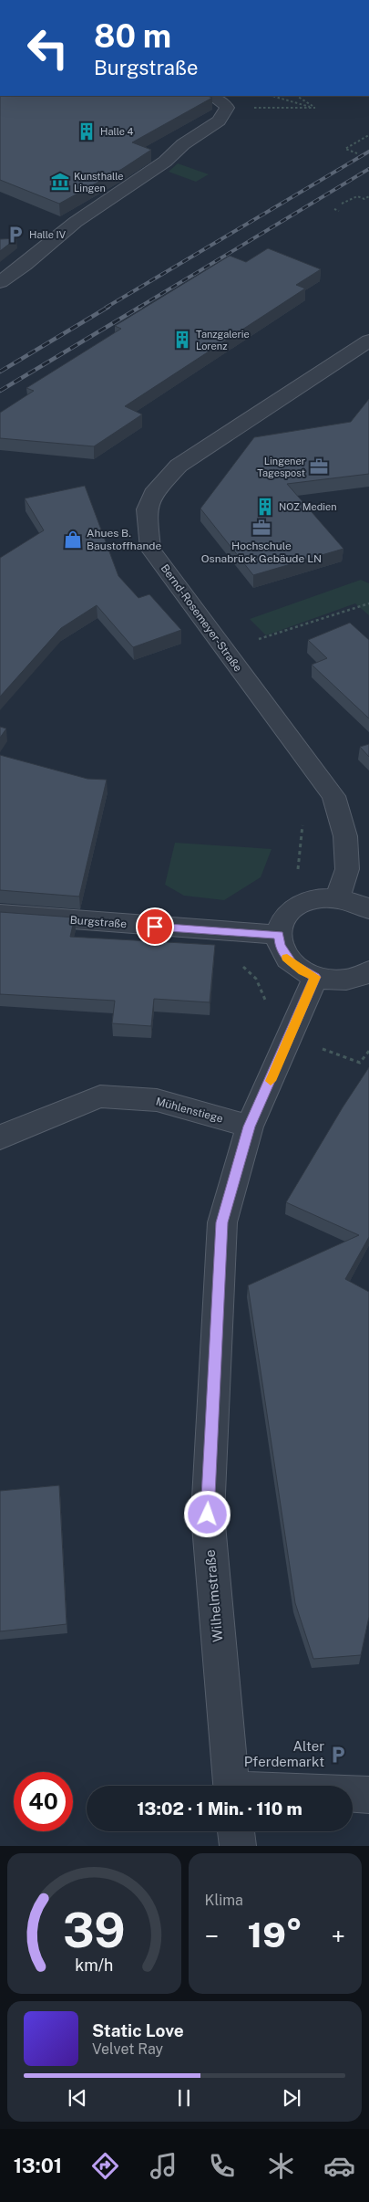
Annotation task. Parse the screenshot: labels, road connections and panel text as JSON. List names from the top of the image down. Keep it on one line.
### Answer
{"streets":{"street":["Bernd-Rosemeyer-Straße","Burgstraße","Mühlenstiege","Wilhelmstraße"]},"crossings":[["Mühlenstiege","Wilhelmstraße"]],"places":{"building":["Halle 4","Tanzgalerie Lorenz","NOZ Medien"],"museum":["Kunsthalle Lingen"],"parking":["Halle IV","Alter Pferdemarkt"],"office":["Lingener Tagespost","Hochschule Osnabrück Gebäude LN"],"shop":["Ahues B. Baustoffhande"]},"page":{"turn":["80 m","Burgstraße"],"limit":"40","trip":"13:02 · 1 Min. · 110 m","tile":"Klima","heat":["−","19°","+"],"song":["Static Love","Velvet Ray"],"tabs":"13:01","gauge":["39","km/h"]}}
